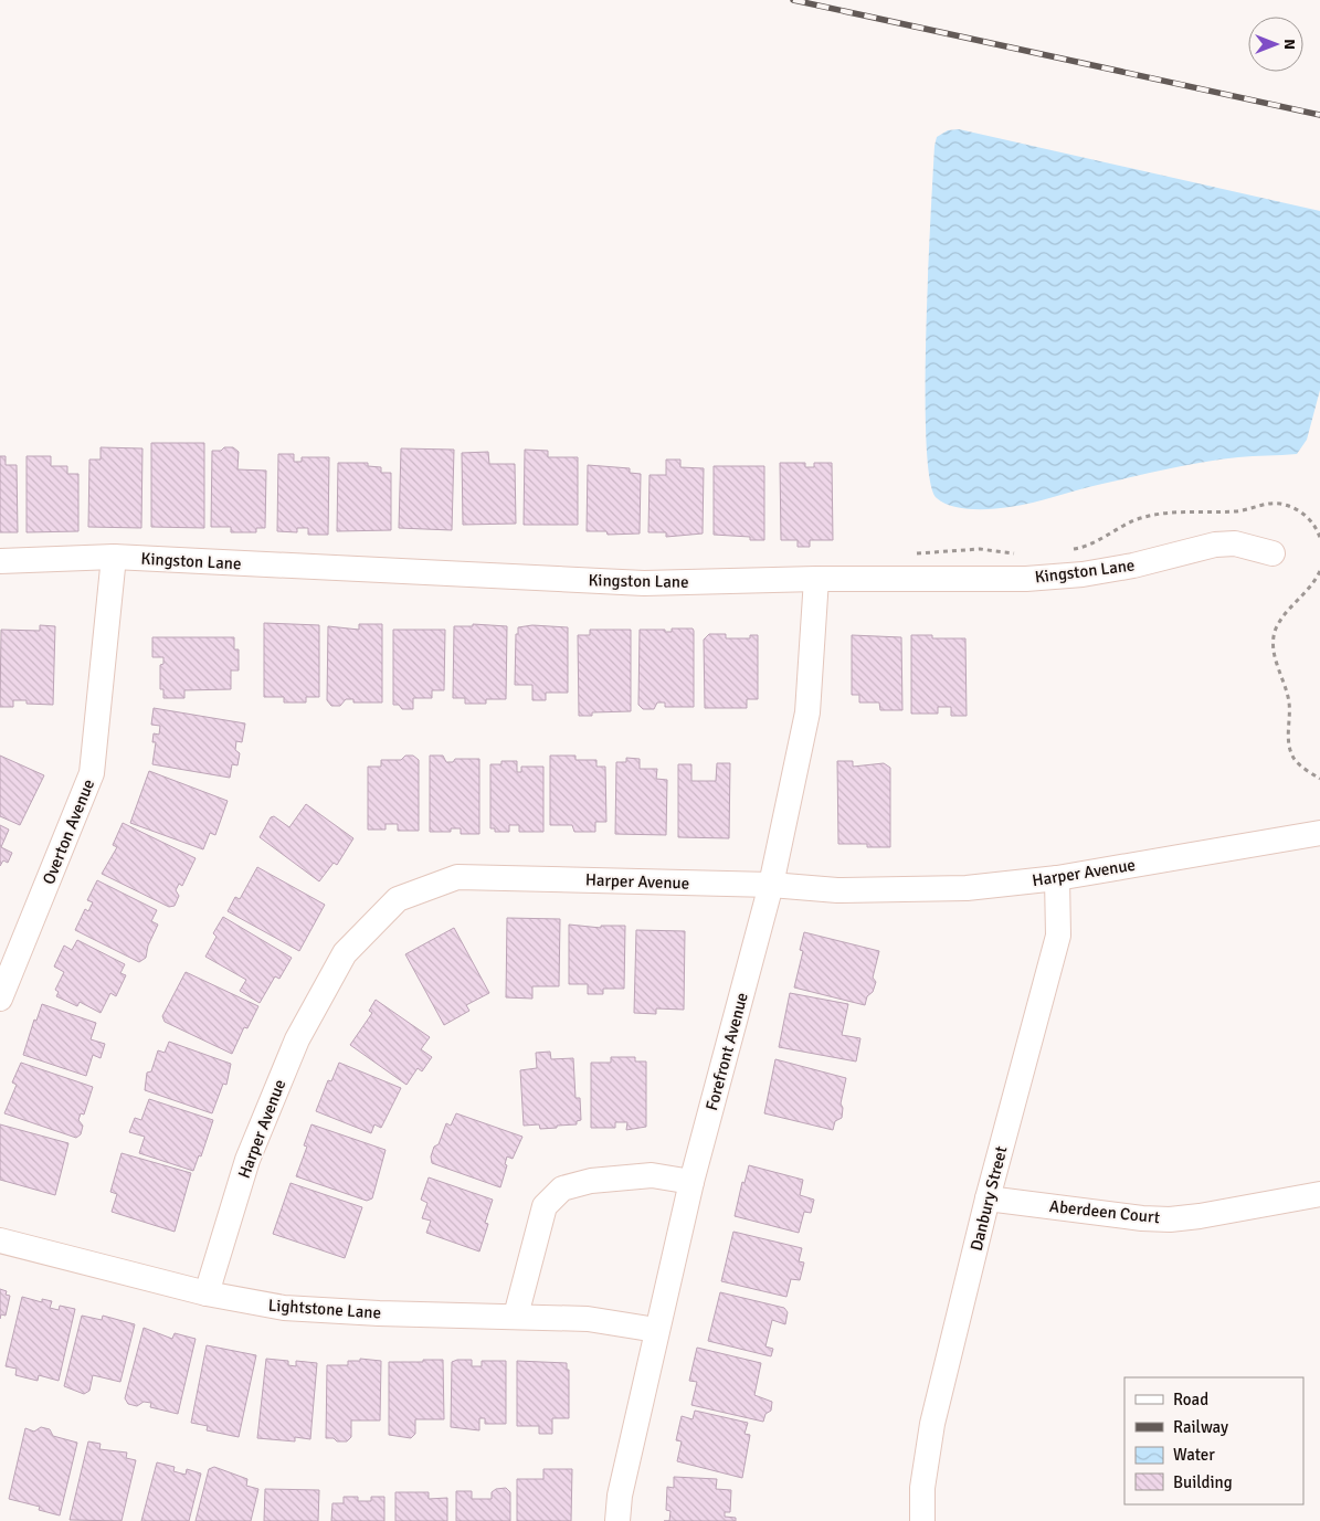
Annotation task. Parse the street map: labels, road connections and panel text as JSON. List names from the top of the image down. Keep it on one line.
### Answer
{"streets":{"street":["Kingston Lane","Overton Avenue","Harper Avenue","Forefront Avenue","Danbury Street","Aberdeen Court","Lightstone Lane"]},"crossings":[["Kingston Lane","Overton Avenue"],["Kingston Lane","Forefront Avenue"],["Harper Avenue","Forefront Avenue"],["Harper Avenue","Danbury Street"],["Harper Avenue","Lightstone Lane"],["Forefront Avenue","Lightstone Lane"],["Danbury Street","Aberdeen Court"]],"legend":["Road","Railway","Water","Building"],"north":"right"}
